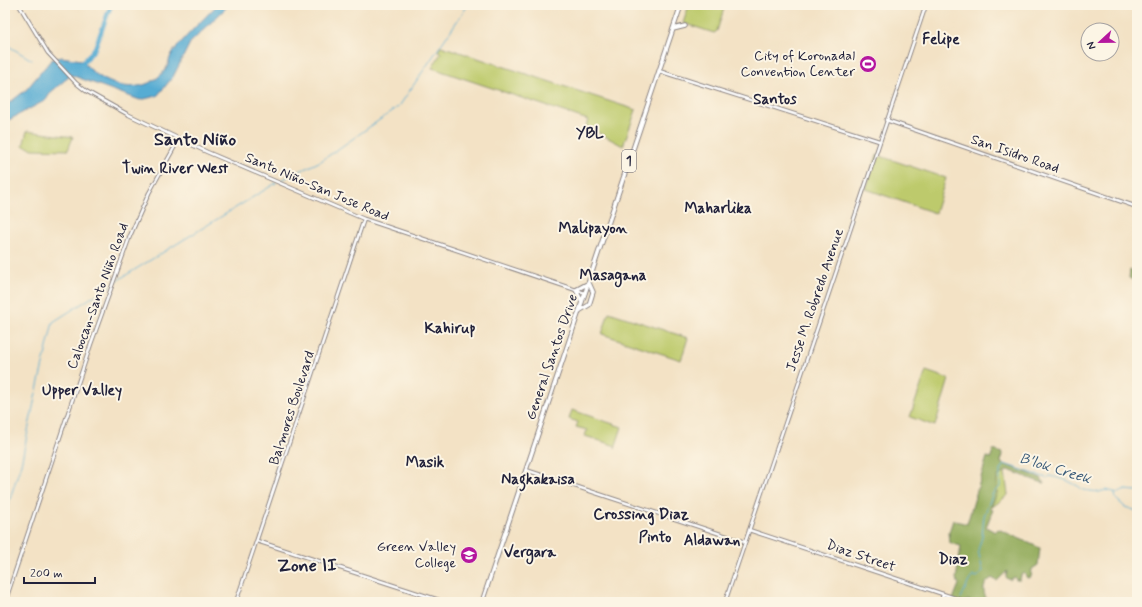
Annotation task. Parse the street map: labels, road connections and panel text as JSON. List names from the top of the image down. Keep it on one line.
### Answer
{"streets":{"highway":["1","General Santos Drive"],"main road":["San Isidro Road","Santo Niño-San Jose Road","Caloocan-Santo Niño Road","Jesse M. Robredo Avenue","Balmores Boulevard","Diaz Street"]},"crossings":[["San Isidro Road","Jesse M. Robredo Avenue"],["Santo Niño-San Jose Road","Caloocan-Santo Niño Road"],["Santo Niño-San Jose Road","General Santos Drive"],["Santo Niño-San Jose Road","Balmores Boulevard"],["Jesse M. Robredo Avenue","Diaz Street"]],"districts":["Felipe","Santos","YBL","Santo Niño","Twin River West","Maharlika","Malipayon","Masagana","Kahirup","Upper Valley","Masik","Nagkakaisa","Crossing Diaz","Pinto","Aldawan","Vergara","Diaz","Zone II"],"water":["B'lok Creek"],"places":{"sports":["City of Koronadal Convention Center"],"school or university":["Green Valley College"]},"scale_bar":"200 m","north":"left"}
